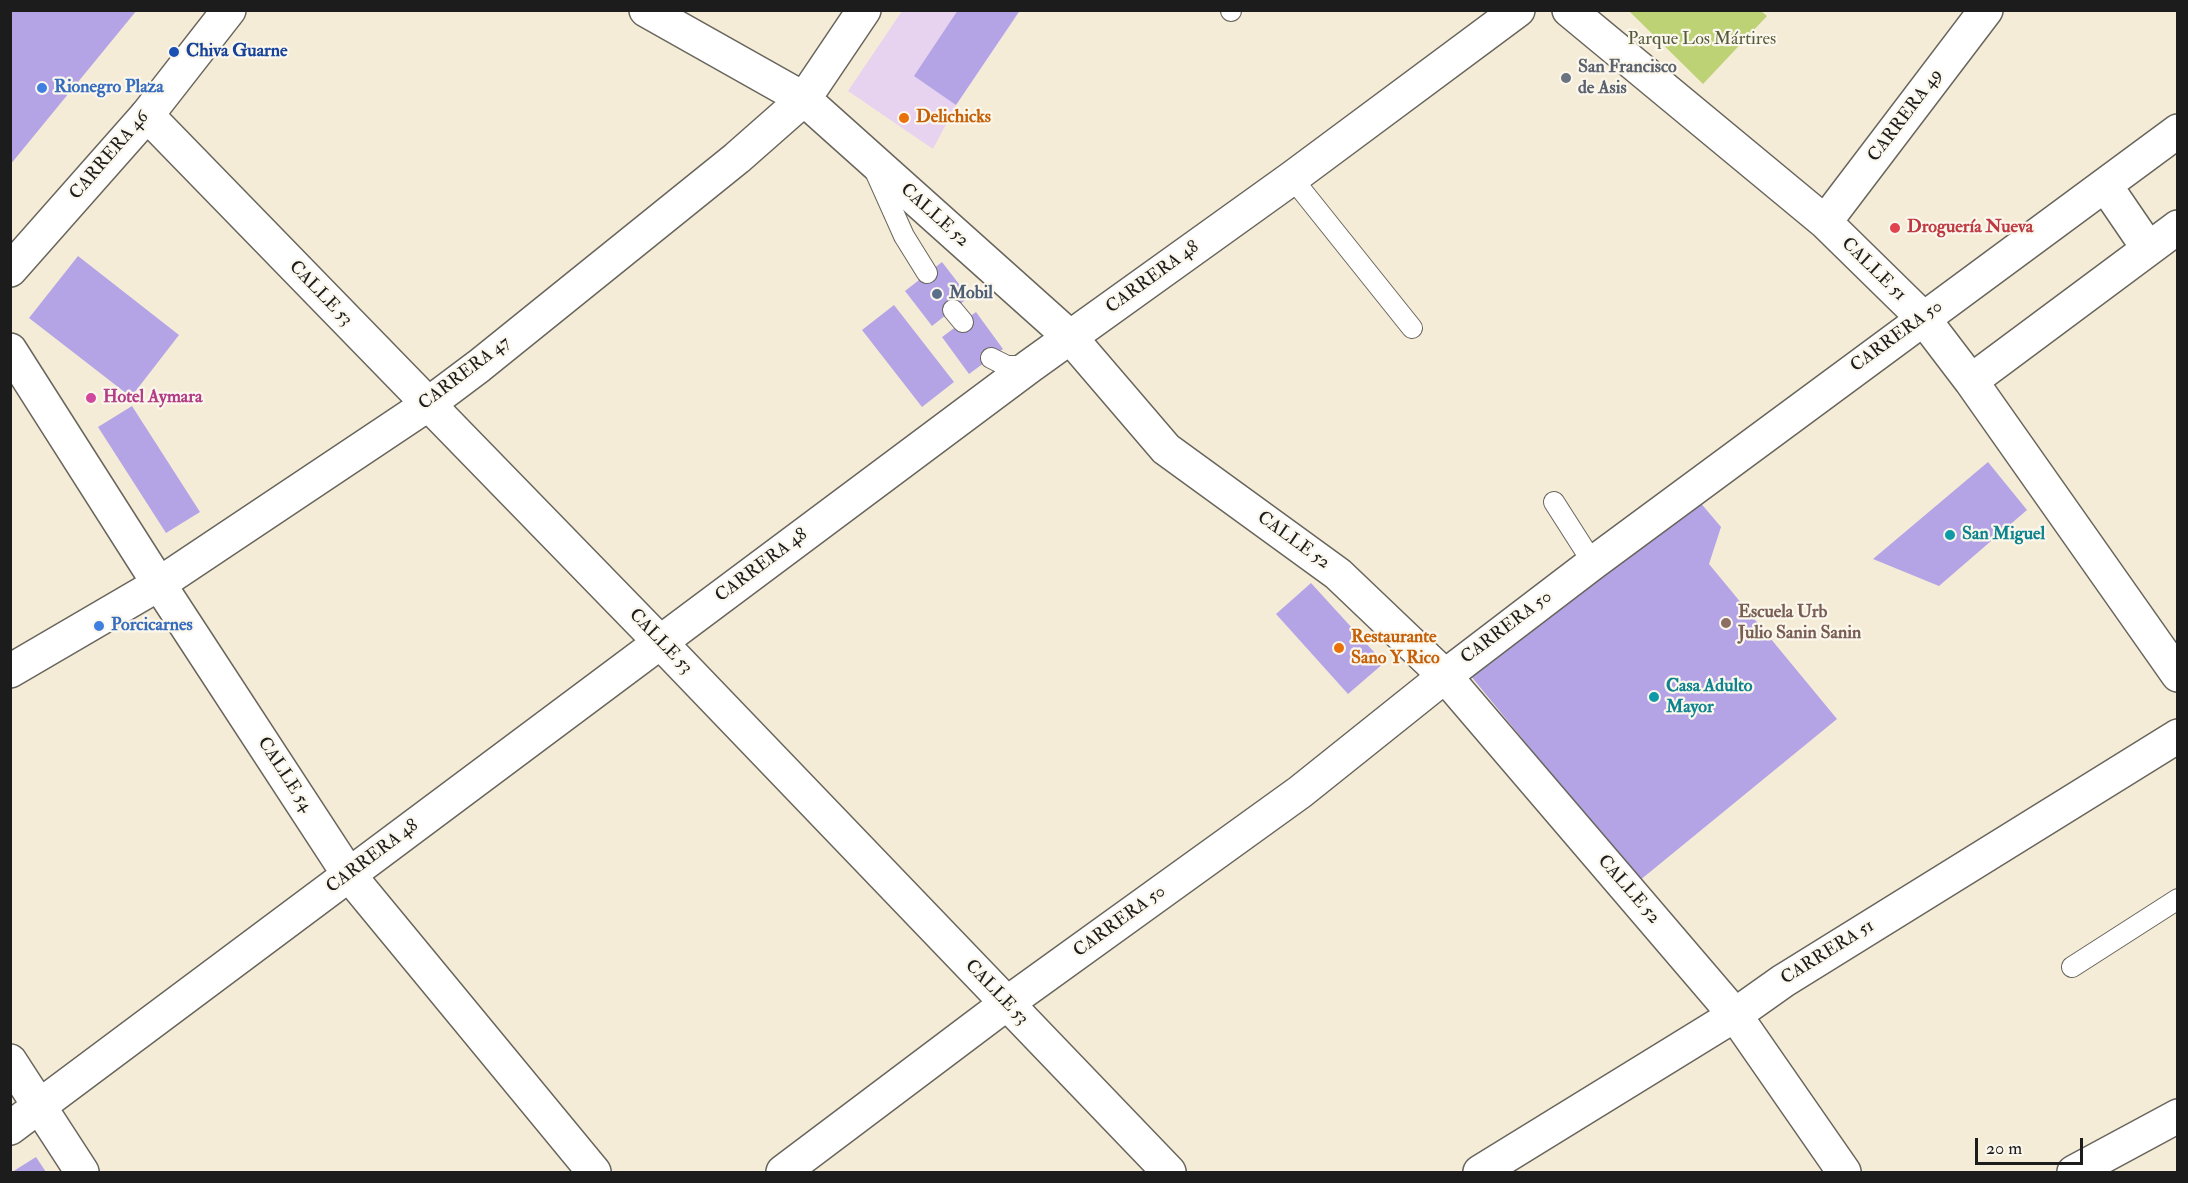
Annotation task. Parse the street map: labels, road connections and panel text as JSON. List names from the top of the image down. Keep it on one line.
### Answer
{"streets":{"street":["CARRERA 49","CARRERA 46","CALLE 52","CALLE 51","CARRERA 48","CALLE 53","CARRERA 50","CARRERA 47","CALLE 54","CARRERA 51"]},"crossings":[["CARRERA 49","CALLE 51"],["CARRERA 46","CALLE 53"],["CALLE 52","CARRERA 48"],["CALLE 52","CARRERA 50"],["CALLE 52","CARRERA 47"],["CALLE 52","CARRERA 51"],["CALLE 51","CARRERA 50"],["CARRERA 48","CALLE 53"],["CARRERA 48","CALLE 54"],["CALLE 53","CARRERA 50"],["CALLE 53","CARRERA 47"],["CARRERA 47","CALLE 54"]],"parks":["Parque Los Mártires"],"places":["Chiva Guarne","San Francisco de Asis","Rionegro Plaza","Delichicks","Droguería Nueva","Mobil","Hotel Aymara","San Miguel","Escuela Urb Julio Sanin Sanin","Porcicarnes","Restaurante Sano Y Rico","Casa Adulto Mayor"],"scale_bar":"20 m"}
